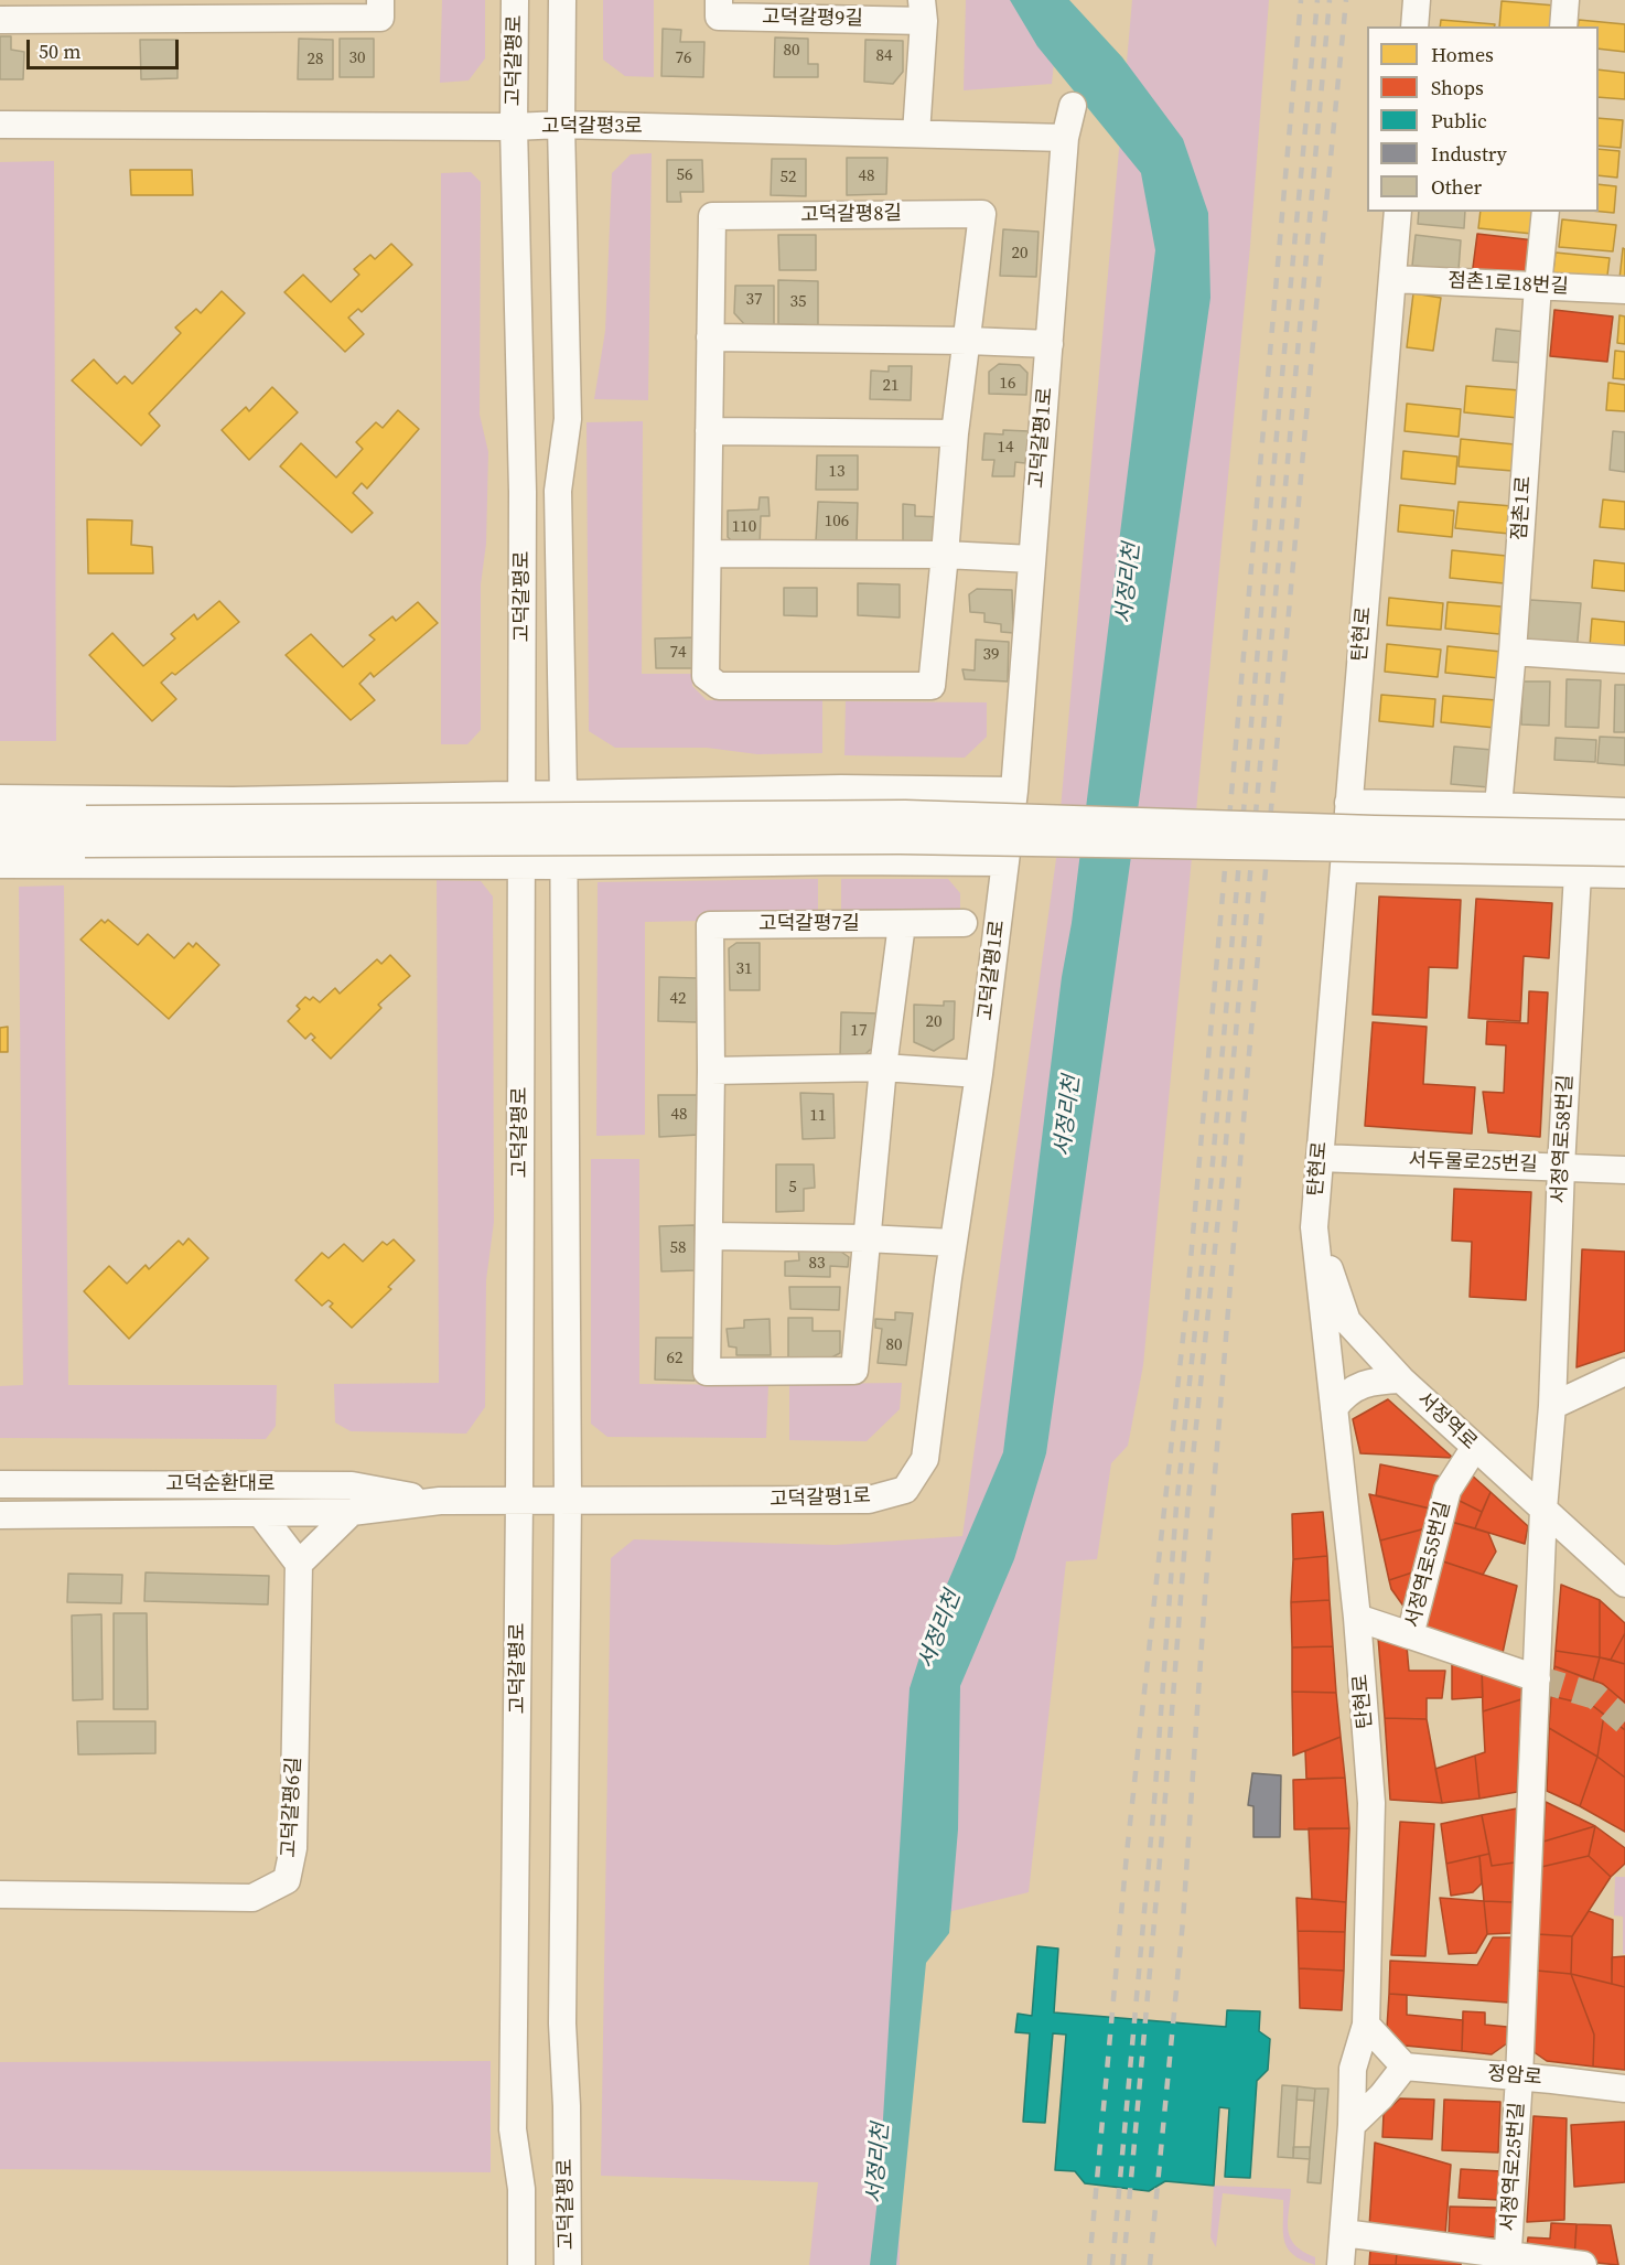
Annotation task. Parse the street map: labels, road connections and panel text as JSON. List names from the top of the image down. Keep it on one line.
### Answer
{"streets":{"street":["고덕갈평9길","고덕갈평로","고덕갈평3로","고덕갈평8길","점촌1로18번길","고덕갈평1로","점촌1로","탄현로","고덕갈평7길","서정역로58번길","서두물로25번길","서정역로","고덕순환대로","서정역로55번길","고덕갈평6길","정암로","서정역로25번길"]},"crossings":[["고덕갈평9길","고덕갈평3로"],["고덕갈평로","고덕갈평3로"],["고덕갈평로","고덕갈평1로"],["고덕갈평로","고덕순환대로"],["고덕갈평3로","고덕갈평1로"],["점촌1로18번길","점촌1로"],["점촌1로18번길","탄현로"],["고덕갈평1로","고덕순환대로"],["탄현로","서두물로25번길"],["탄현로","서정역로"],["탄현로","서정역로25번길"],["서정역로58번길","서두물로25번길"],["서정역로58번길","서정역로"],["서정역로58번길","서정역로55번길"],["서정역로58번길","서정역로25번길"],["서정역로","서정역로55번길"],["서정역로55번길","서정역로25번길"],["정암로","서정역로25번길"]],"water":["서정리천"],"house_numbers":["80","84","30","76","28","56","48","52","20","37","35","16","21","14","13","106","110","74","39","31","42","20","17","48","11","5","58","83","80","62"],"legend":["Homes","Shops","Public","Industry","Other"],"scale_bar":"50 m"}
